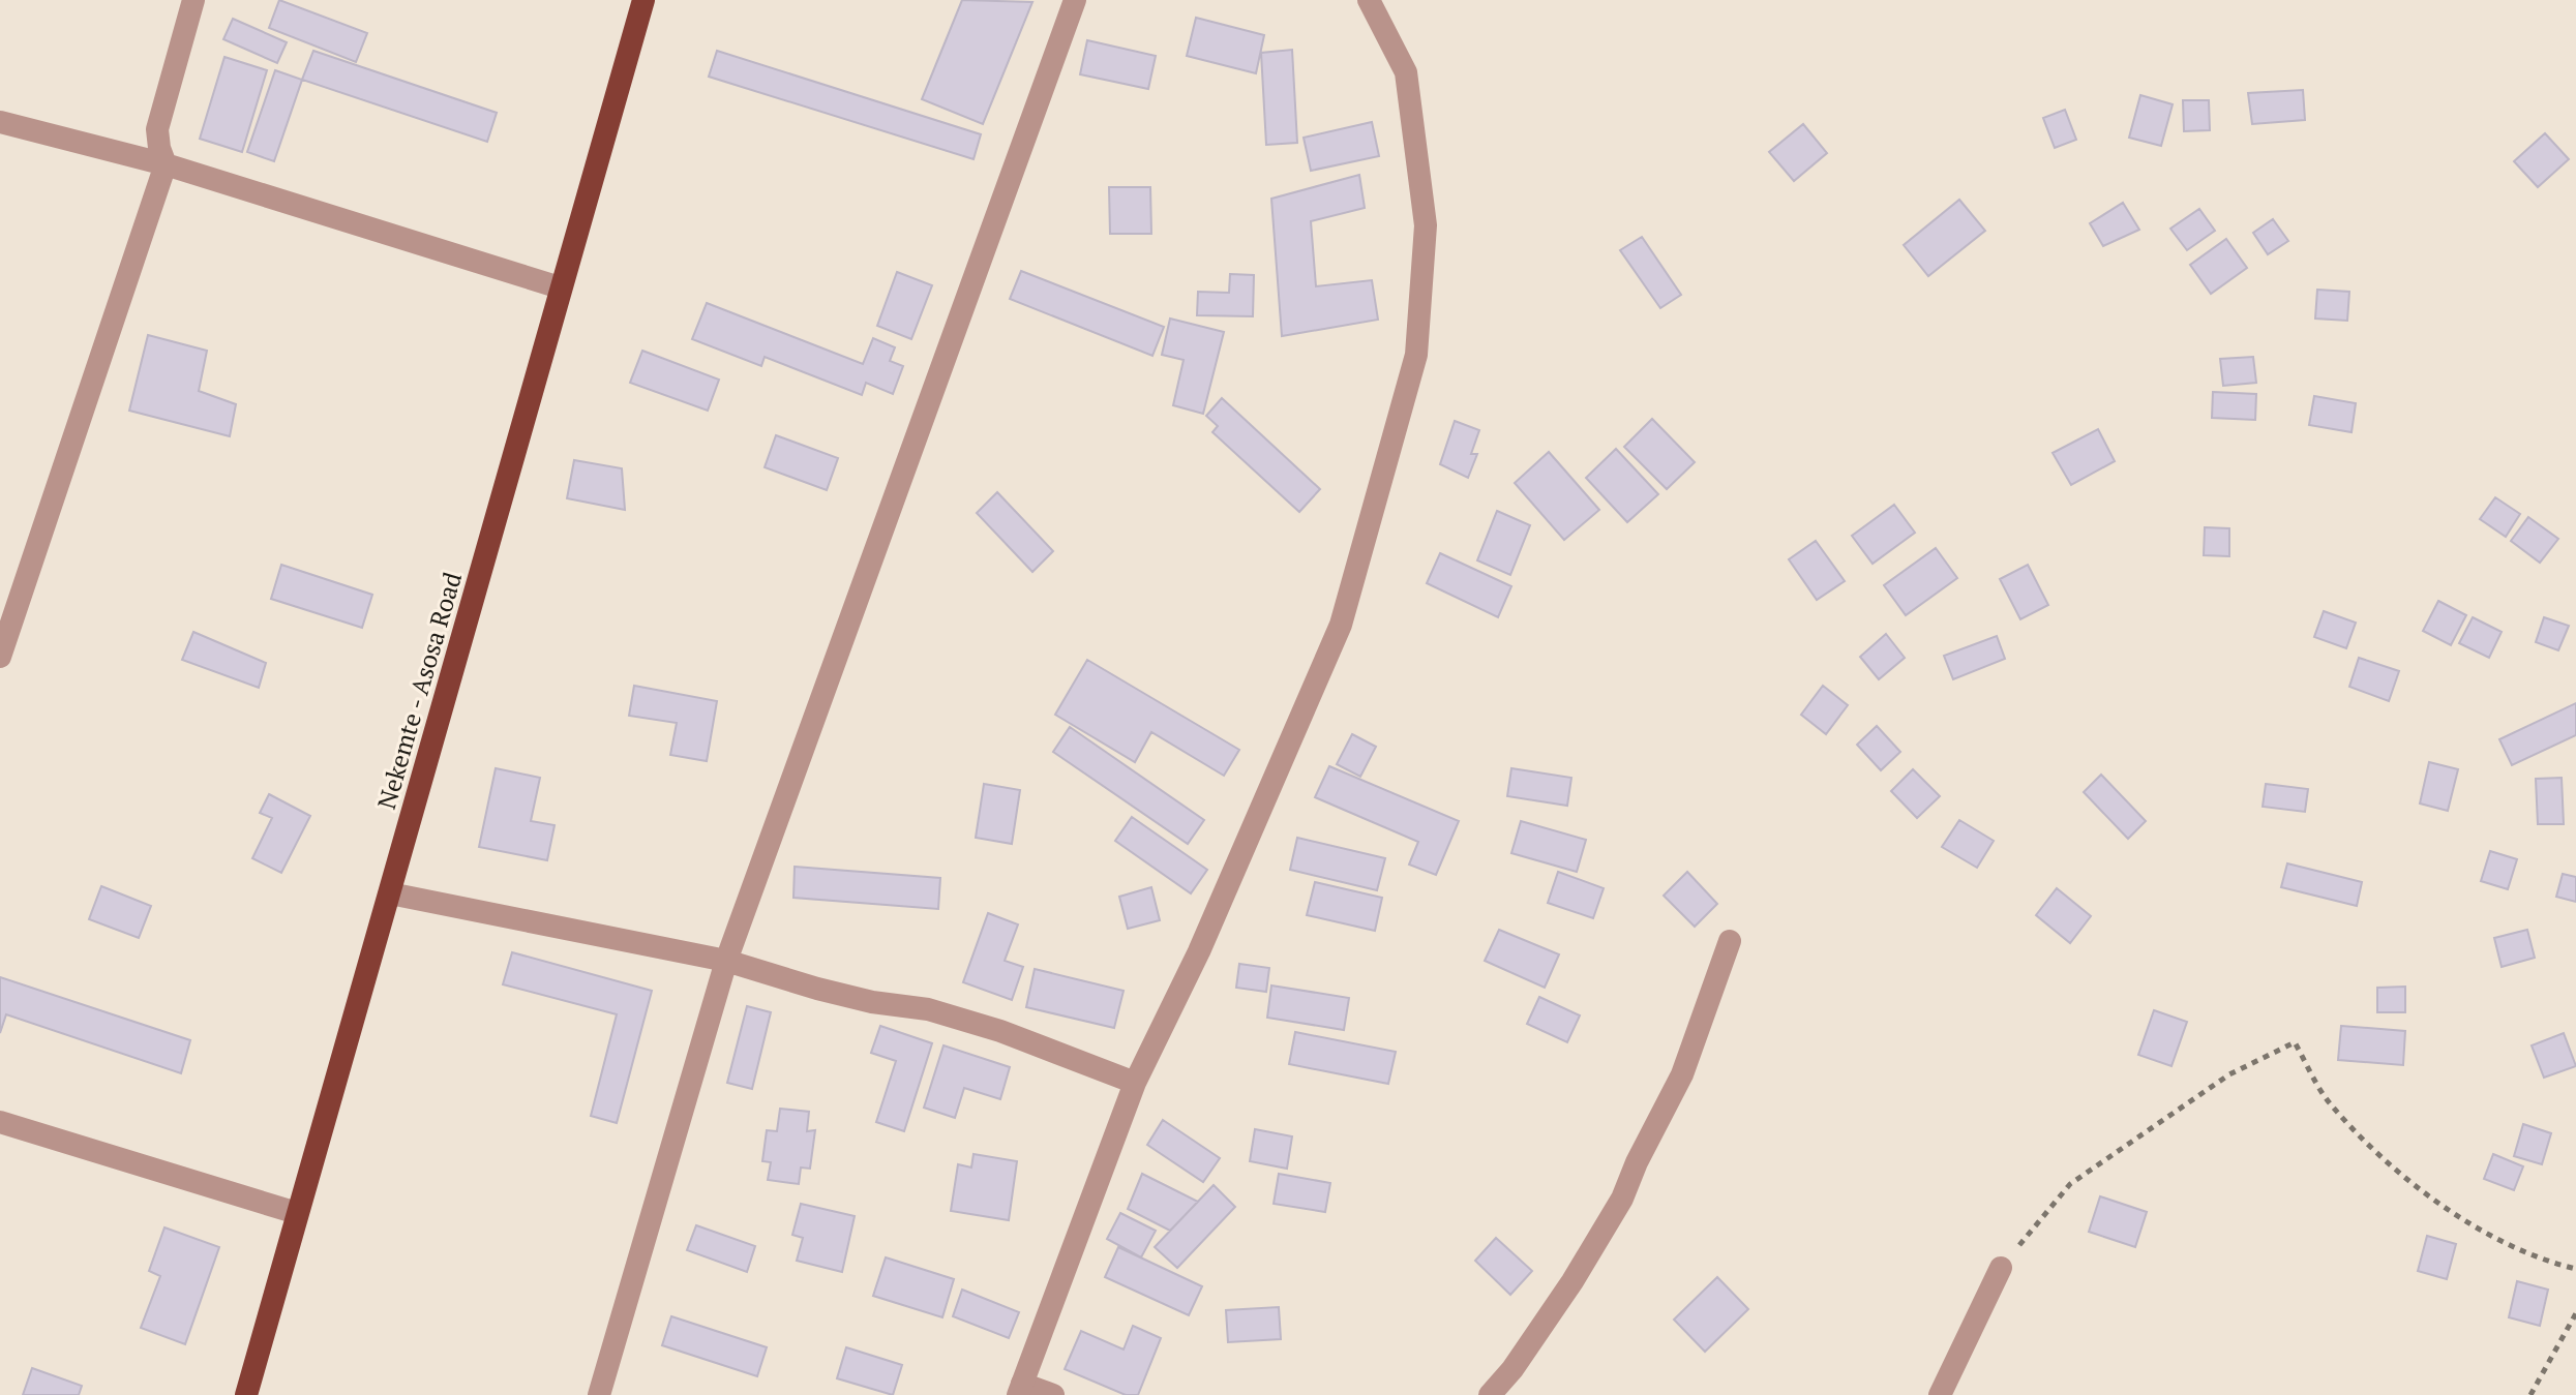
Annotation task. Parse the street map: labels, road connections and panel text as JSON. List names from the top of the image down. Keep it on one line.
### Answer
{"streets":{"highway":["Nekemte - Asosa Road"]}}
